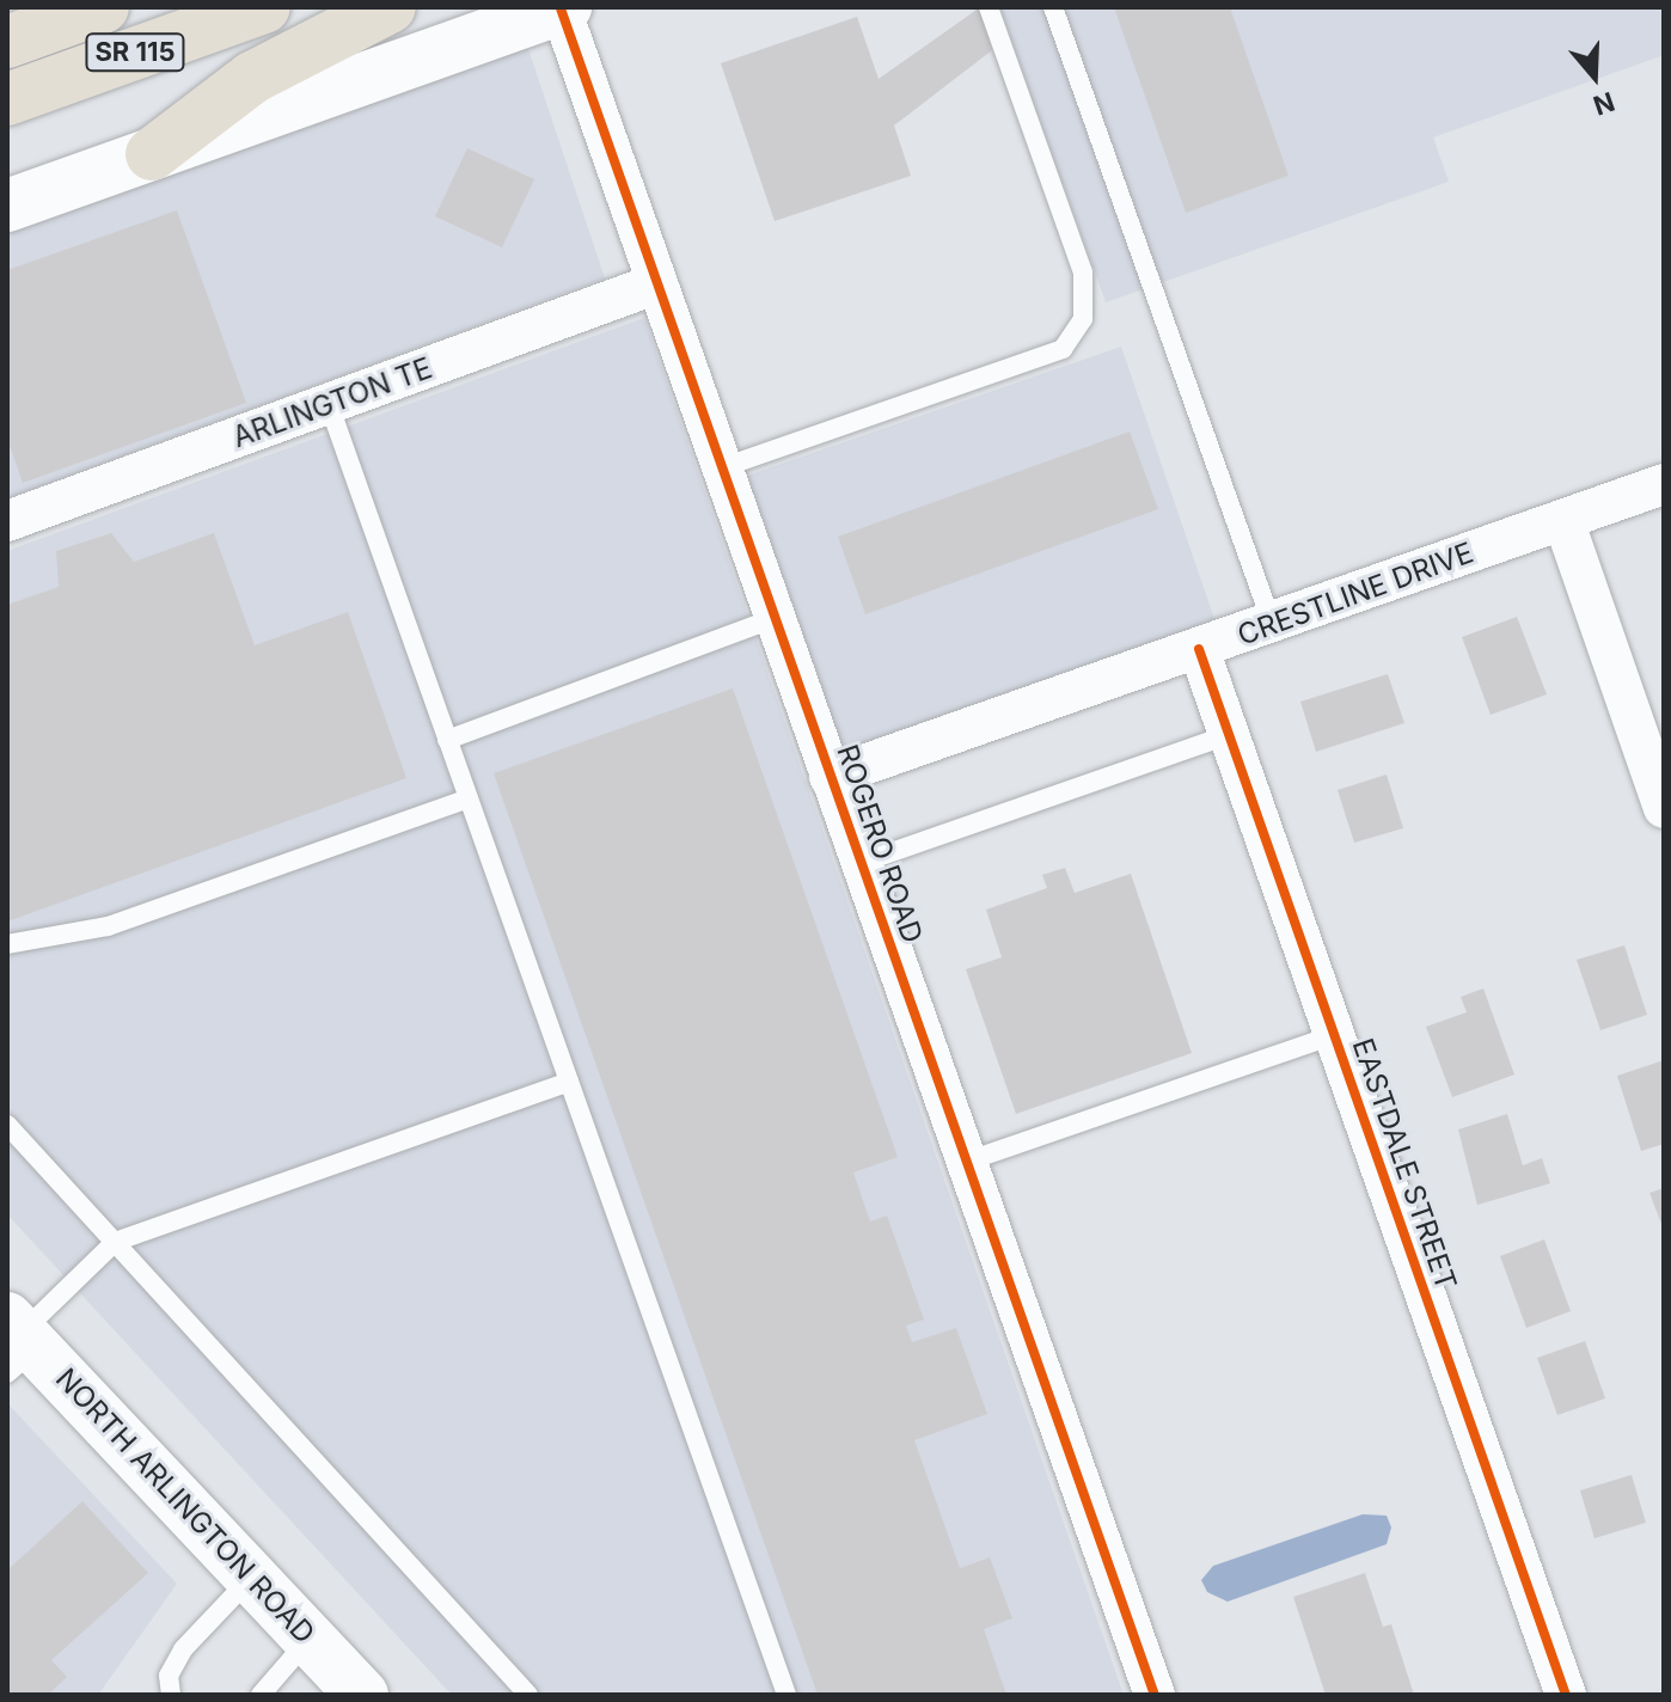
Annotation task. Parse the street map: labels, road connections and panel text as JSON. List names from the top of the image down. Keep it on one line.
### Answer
{"streets":{"highway":["SR 115"],"main road":["NORTH ARLINGTON ROAD"],"street":["ARLINGTON TE","CRESTLINE DRIVE","ROGERO ROAD","EASTDALE STREET"]},"crossings":[["ARLINGTON TE","ROGERO ROAD"],["CRESTLINE DRIVE","ROGERO ROAD"],["CRESTLINE DRIVE","EASTDALE STREET"]],"north":"bottom"}
